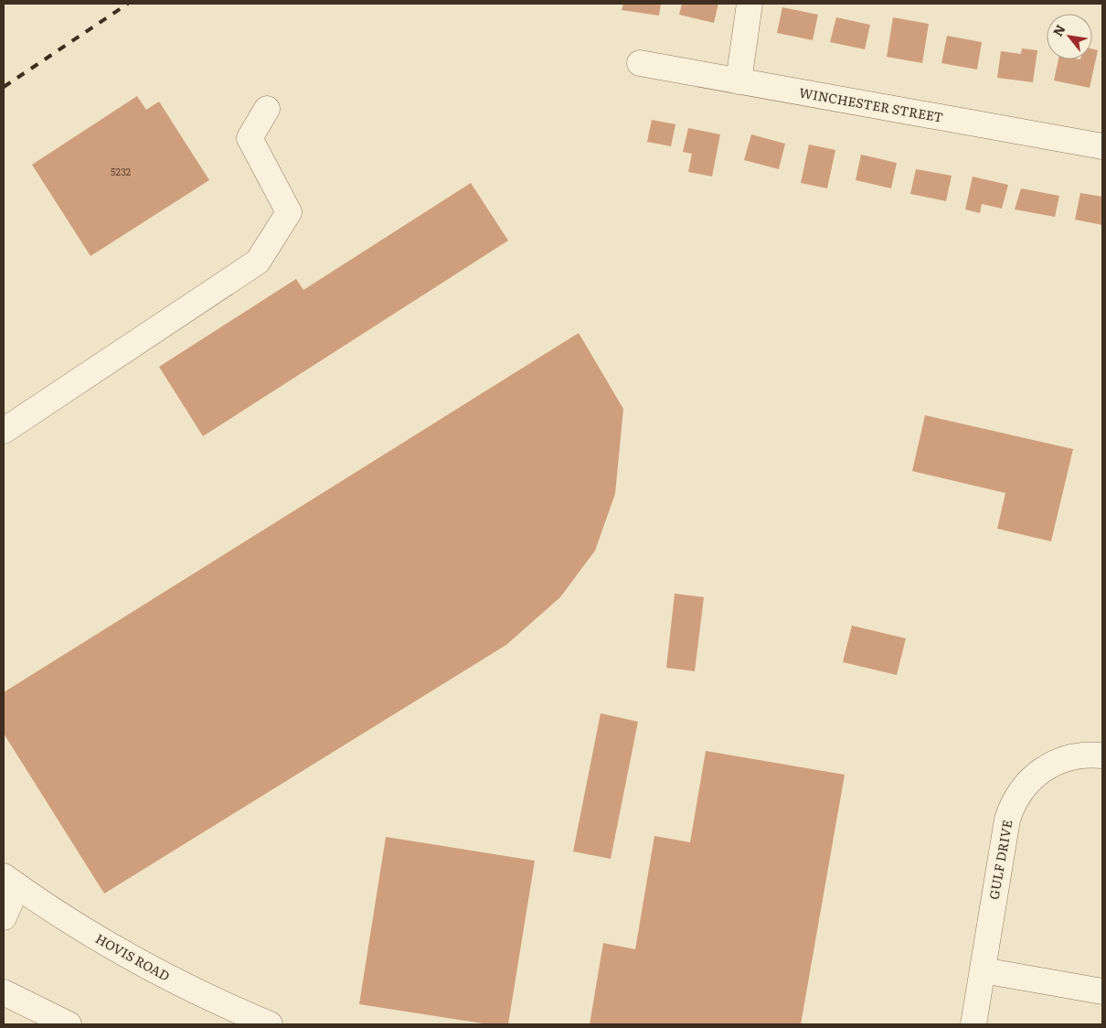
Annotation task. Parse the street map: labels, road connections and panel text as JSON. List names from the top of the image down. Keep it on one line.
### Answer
{"streets":{"street":["WINCHESTER STREET","GULF DRIVE","HOVIS ROAD"]},"house_numbers":["5232"],"north":"top left"}
